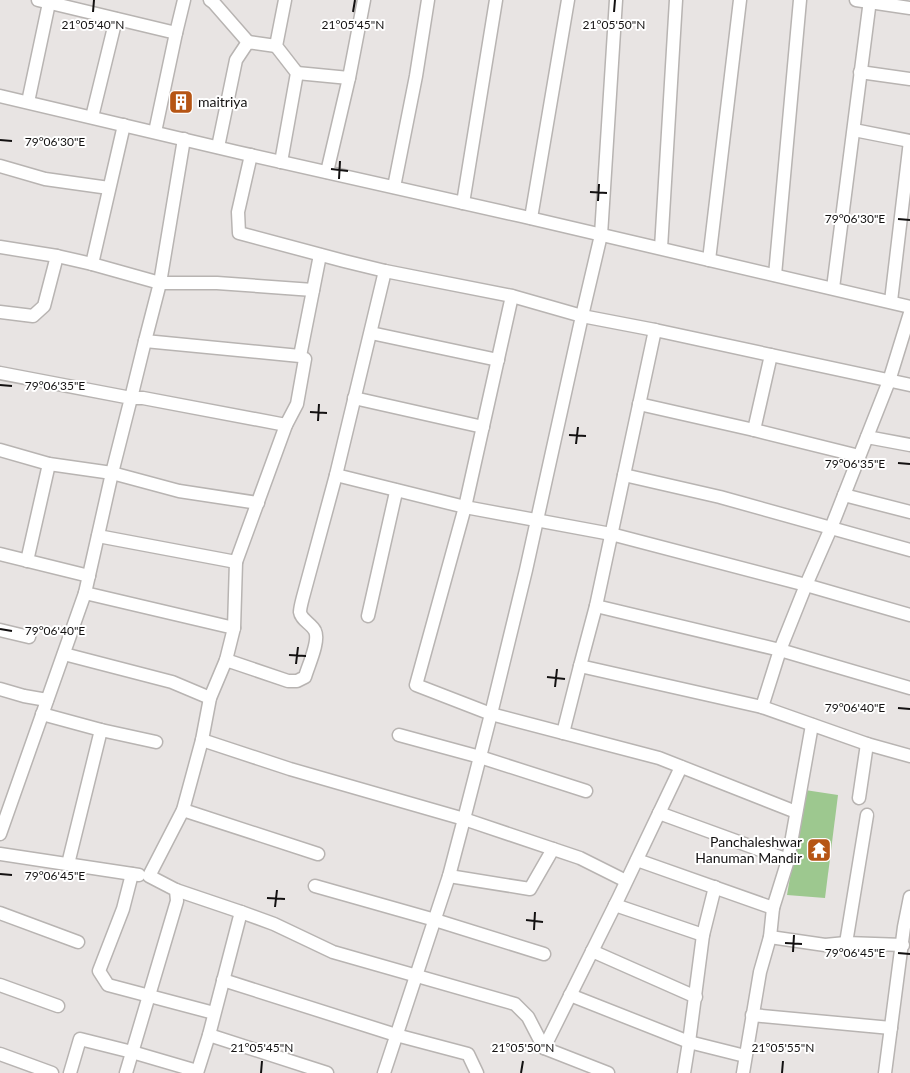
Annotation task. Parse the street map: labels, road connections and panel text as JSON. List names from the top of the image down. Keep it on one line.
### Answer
{"places":{"building":["maitriya"],"temple":["Panchaleshwar Hanuman Mandir"]},"coordinates":["21°05'40\"N","21°05'45\"N","21°05'50\"N","79°06'30\"E","79°06'35\"E","79°06'40\"E","79°06'45\"E","21°05'55\"N"]}
